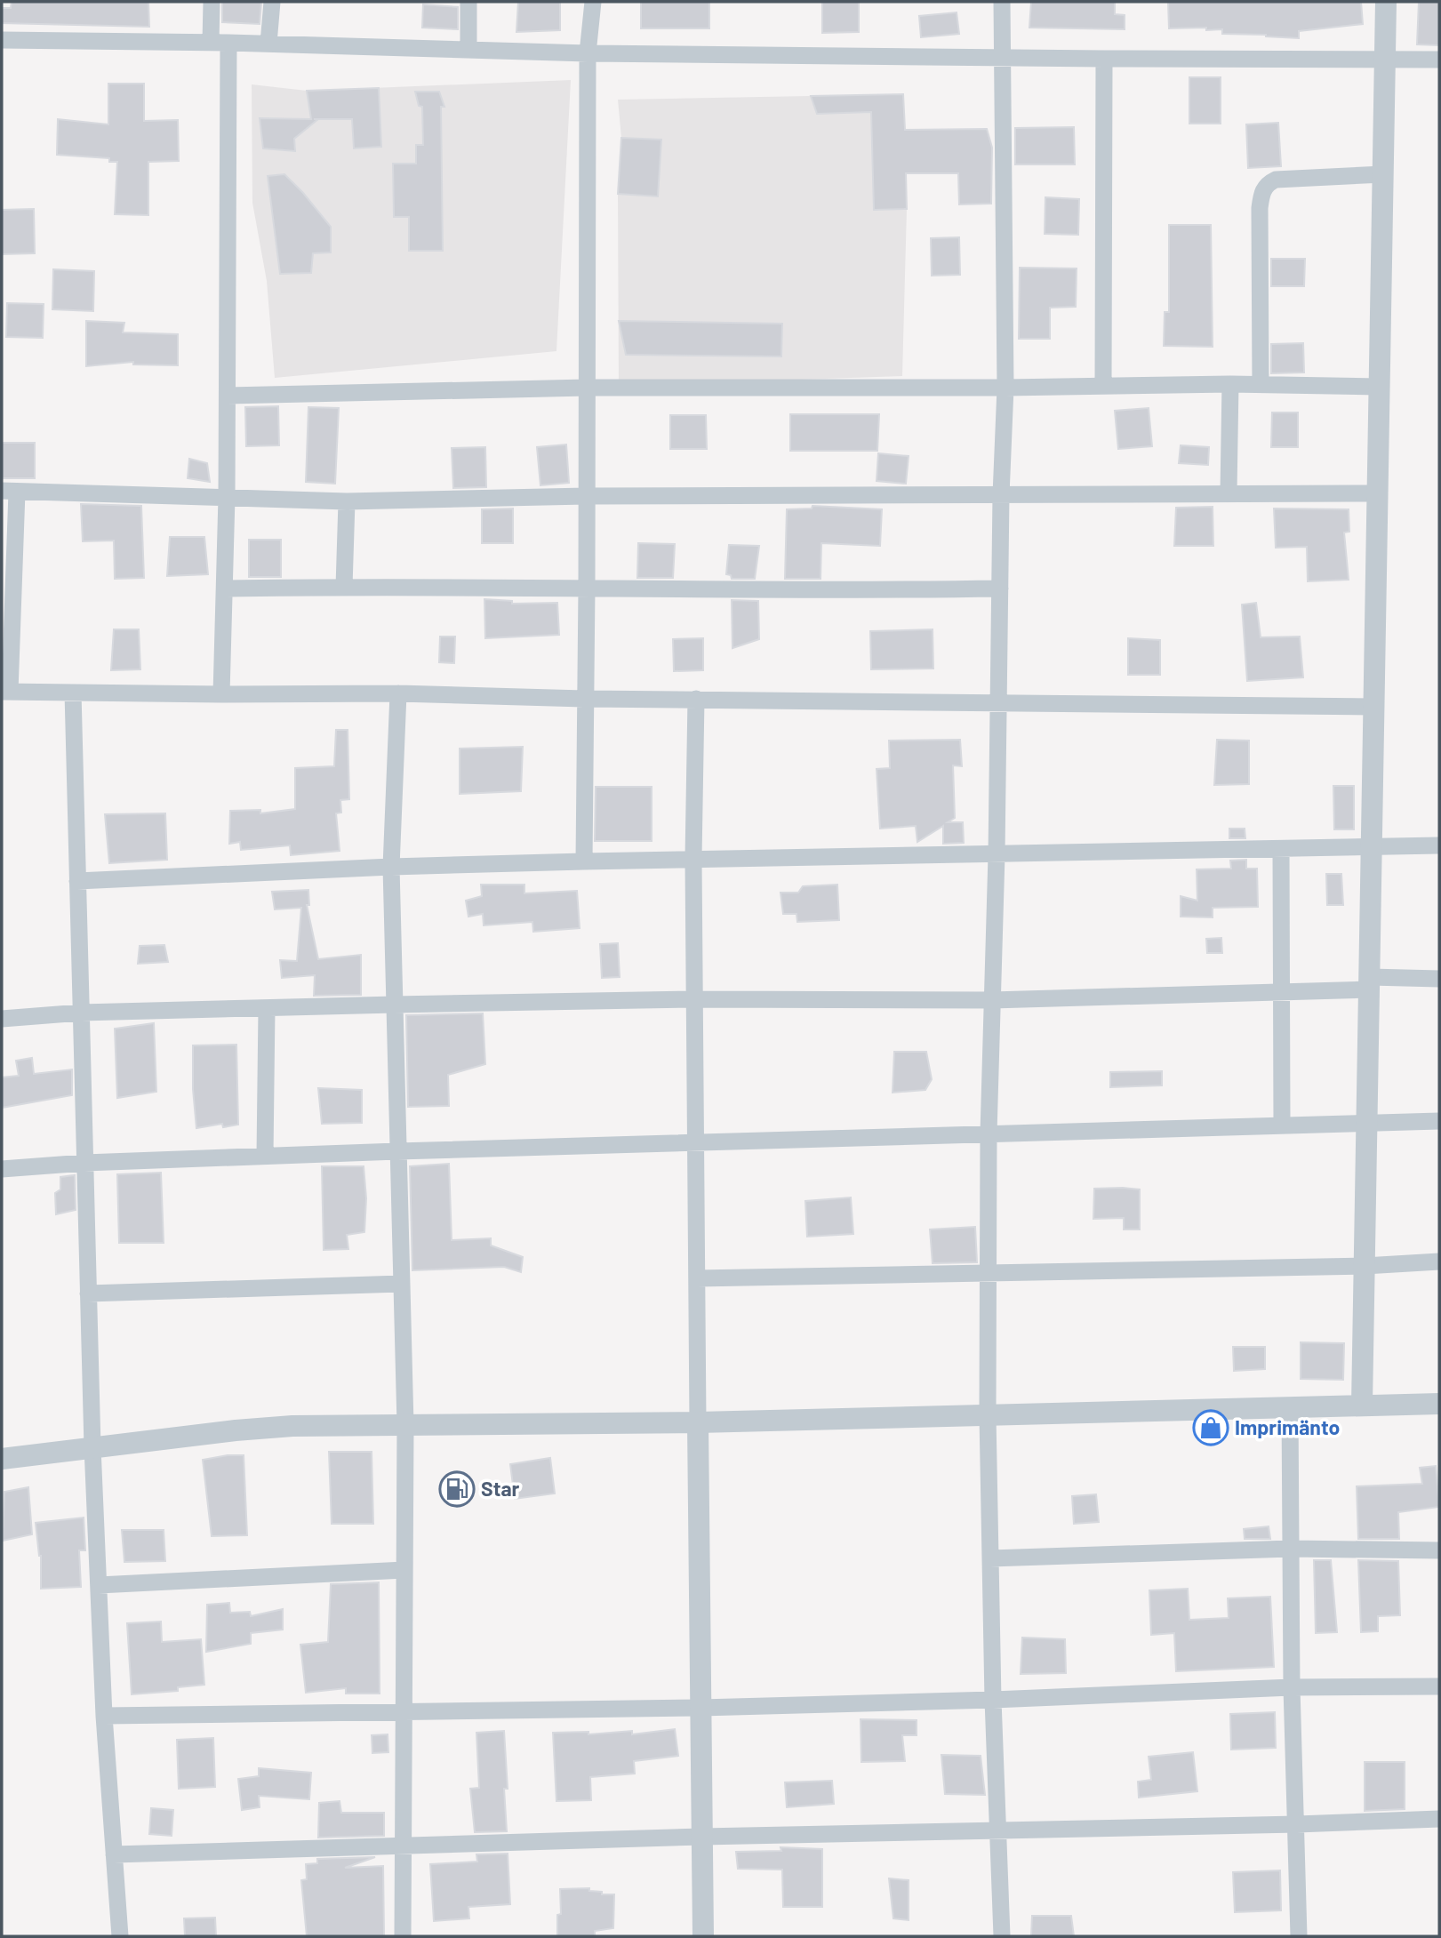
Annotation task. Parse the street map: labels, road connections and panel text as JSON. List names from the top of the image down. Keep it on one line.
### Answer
{"places":{"shop":["Imprimänto"],"fuel station":["Star"]}}
